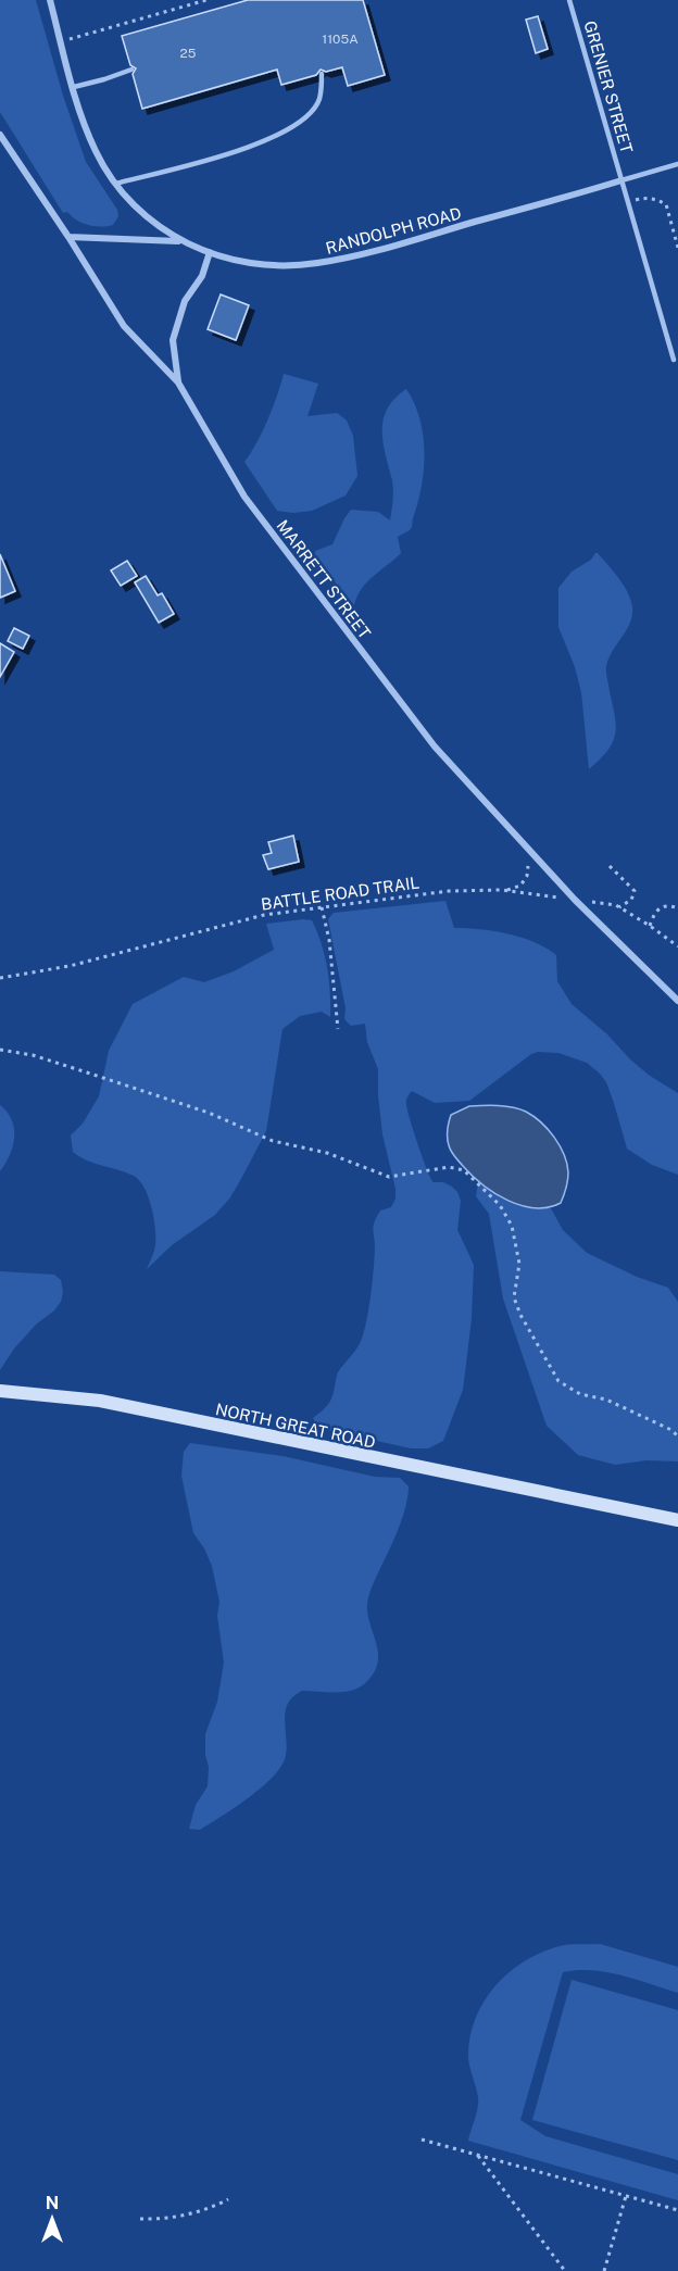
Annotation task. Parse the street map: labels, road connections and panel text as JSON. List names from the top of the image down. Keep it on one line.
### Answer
{"streets":{"main road":["NORTH GREAT ROAD"],"street":["RANDOLPH ROAD","MARRETT STREET"],"lane":["GRENIER STREET"],"path":["BATTLE ROAD TRAIL"]},"crossings":[["GRENIER STREET","RANDOLPH ROAD"],["MARRETT STREET","BATTLE ROAD TRAIL"]],"house_numbers":["1105A","25"],"north":"top"}
